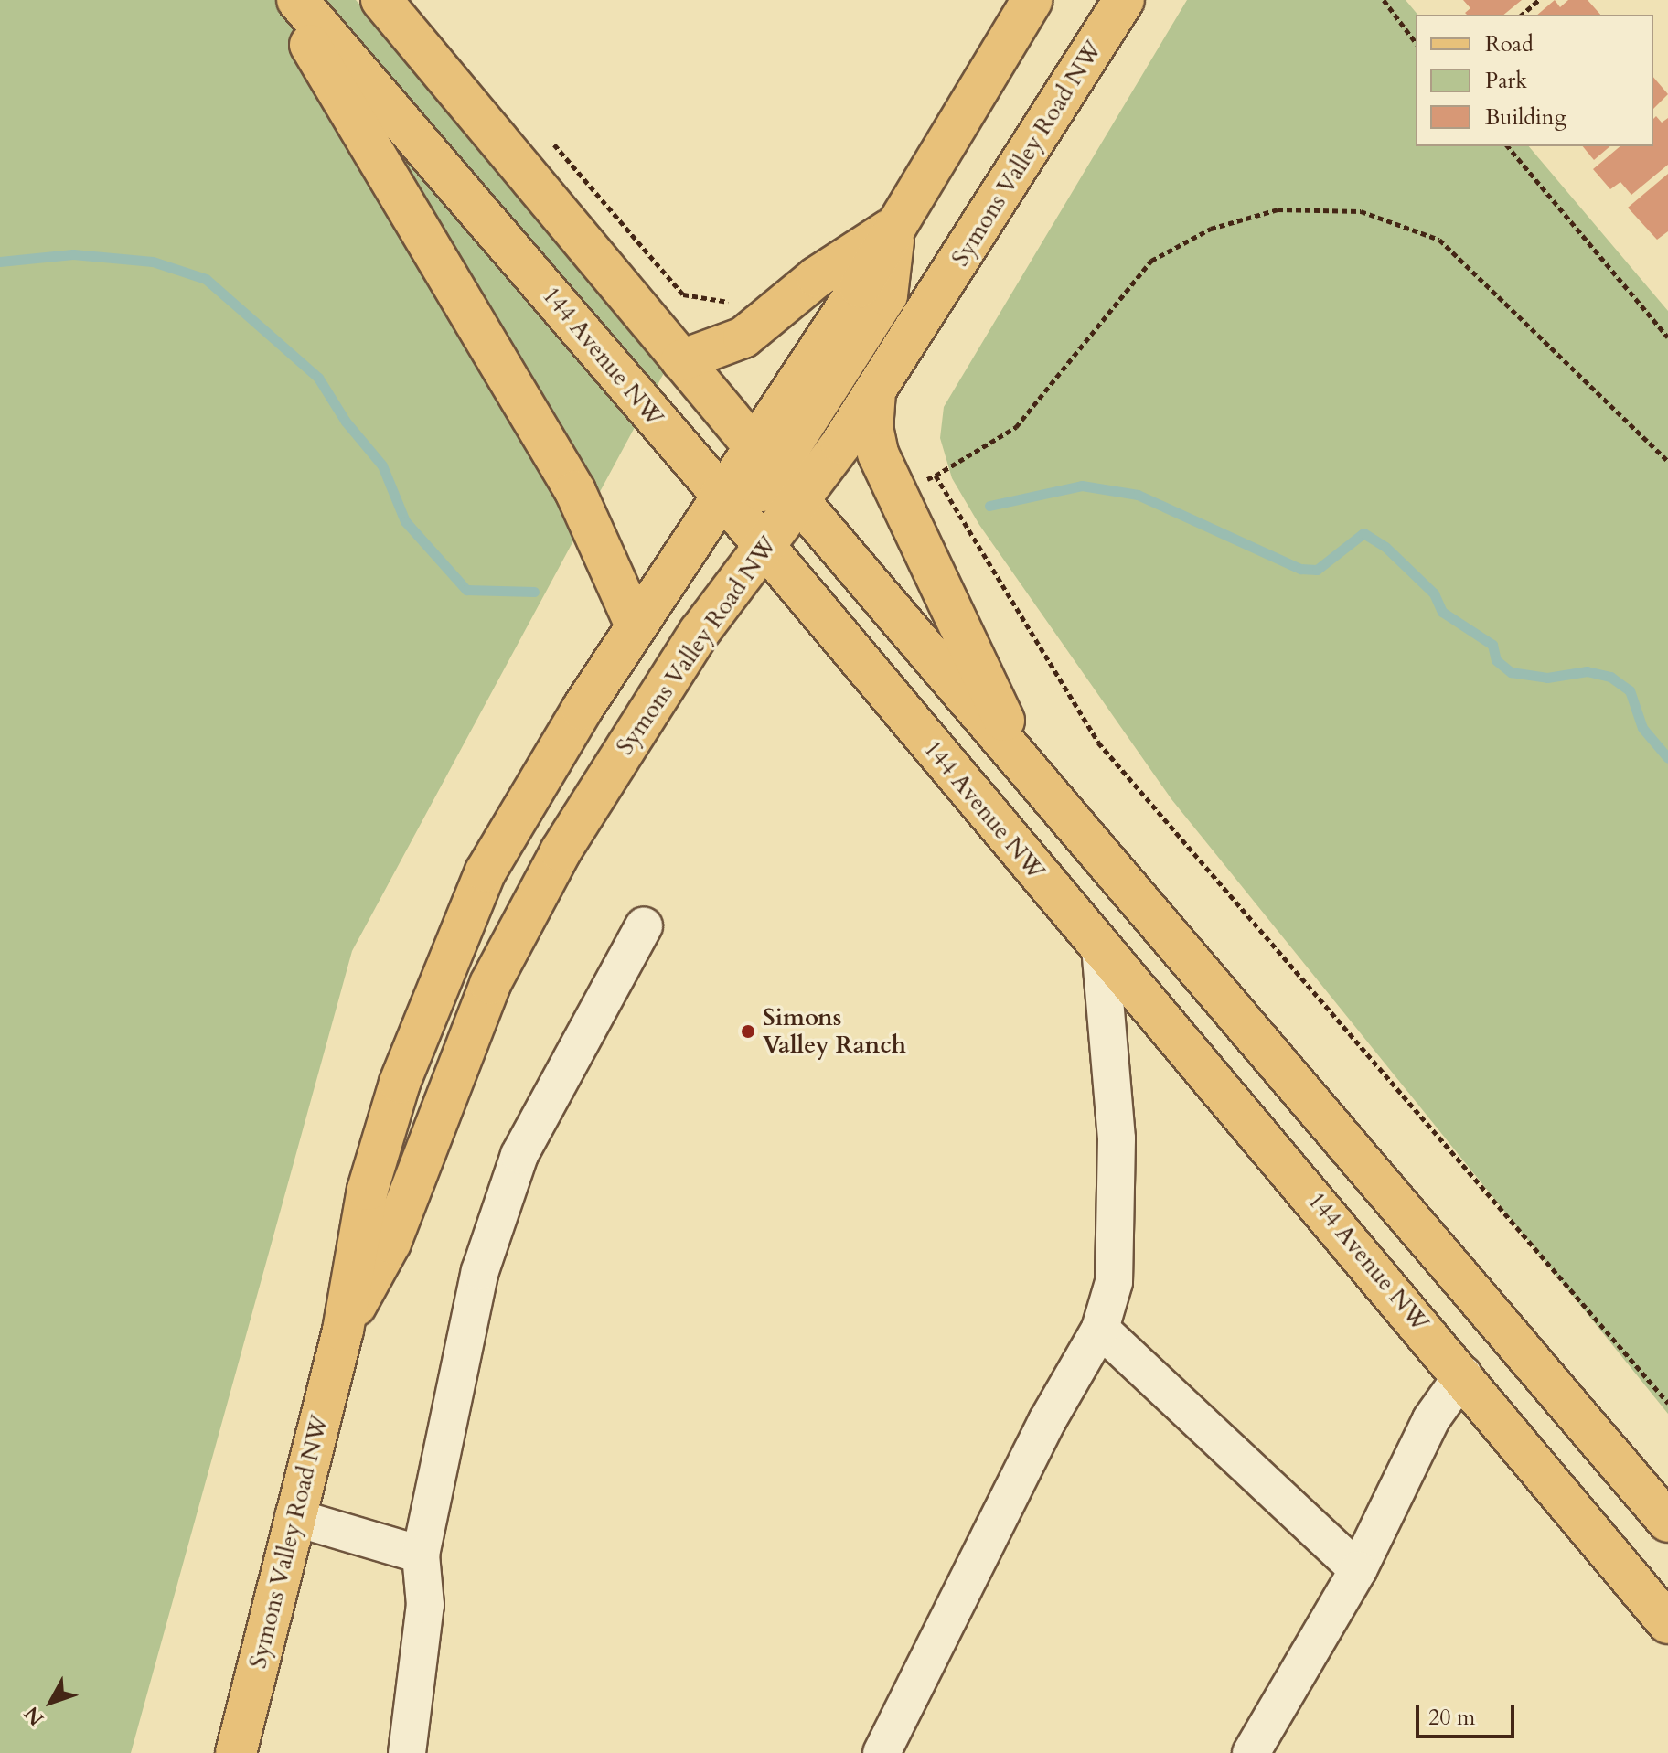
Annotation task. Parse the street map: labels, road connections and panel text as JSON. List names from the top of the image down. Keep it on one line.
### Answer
{"streets":{"main road":["Symons Valley Road NW","144 Avenue NW"]},"crossings":[["Symons Valley Road NW","144 Avenue NW"]],"places":["Simons Valley Ranch"],"legend":["Road","Park","Building"],"scale_bar":"20 m","north":"bottom left"}
